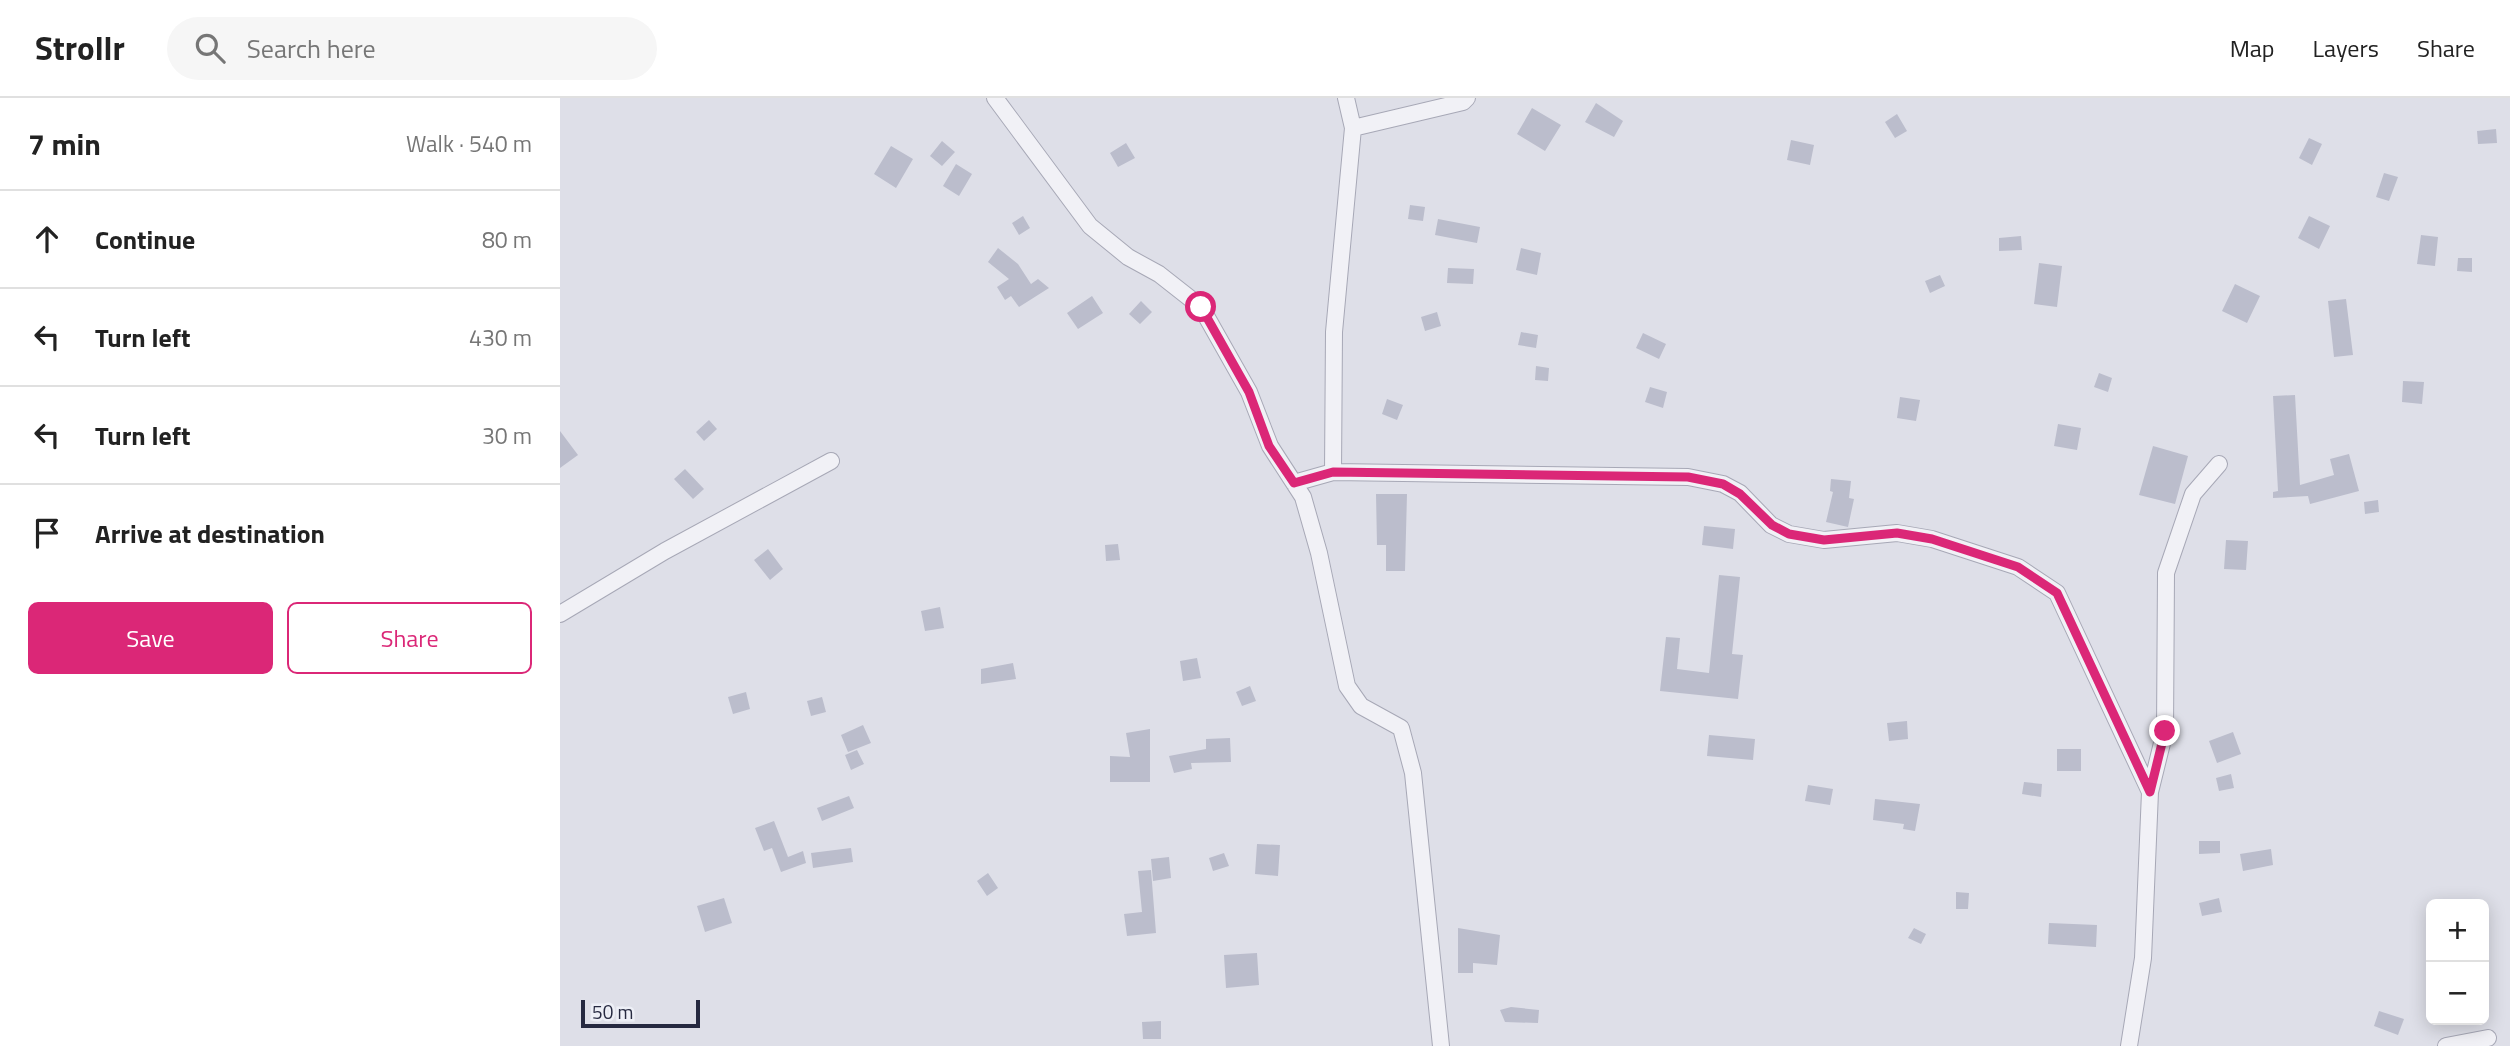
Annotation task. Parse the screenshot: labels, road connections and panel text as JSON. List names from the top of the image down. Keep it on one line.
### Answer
{"scale_bar":"50 m","page":{"header":"Strollr","search":"Search here","nav":["Map","Layers","Share"],"heading":["7 min","Walk · 540 m"],"list":[["Continue","80 m"],["Turn left","430 m"],["Turn left","30 m"],"Arrive at destination"],"buttons":["Save","Share"],"map_buttons":["+","−"],"scale":"50 m"}}
